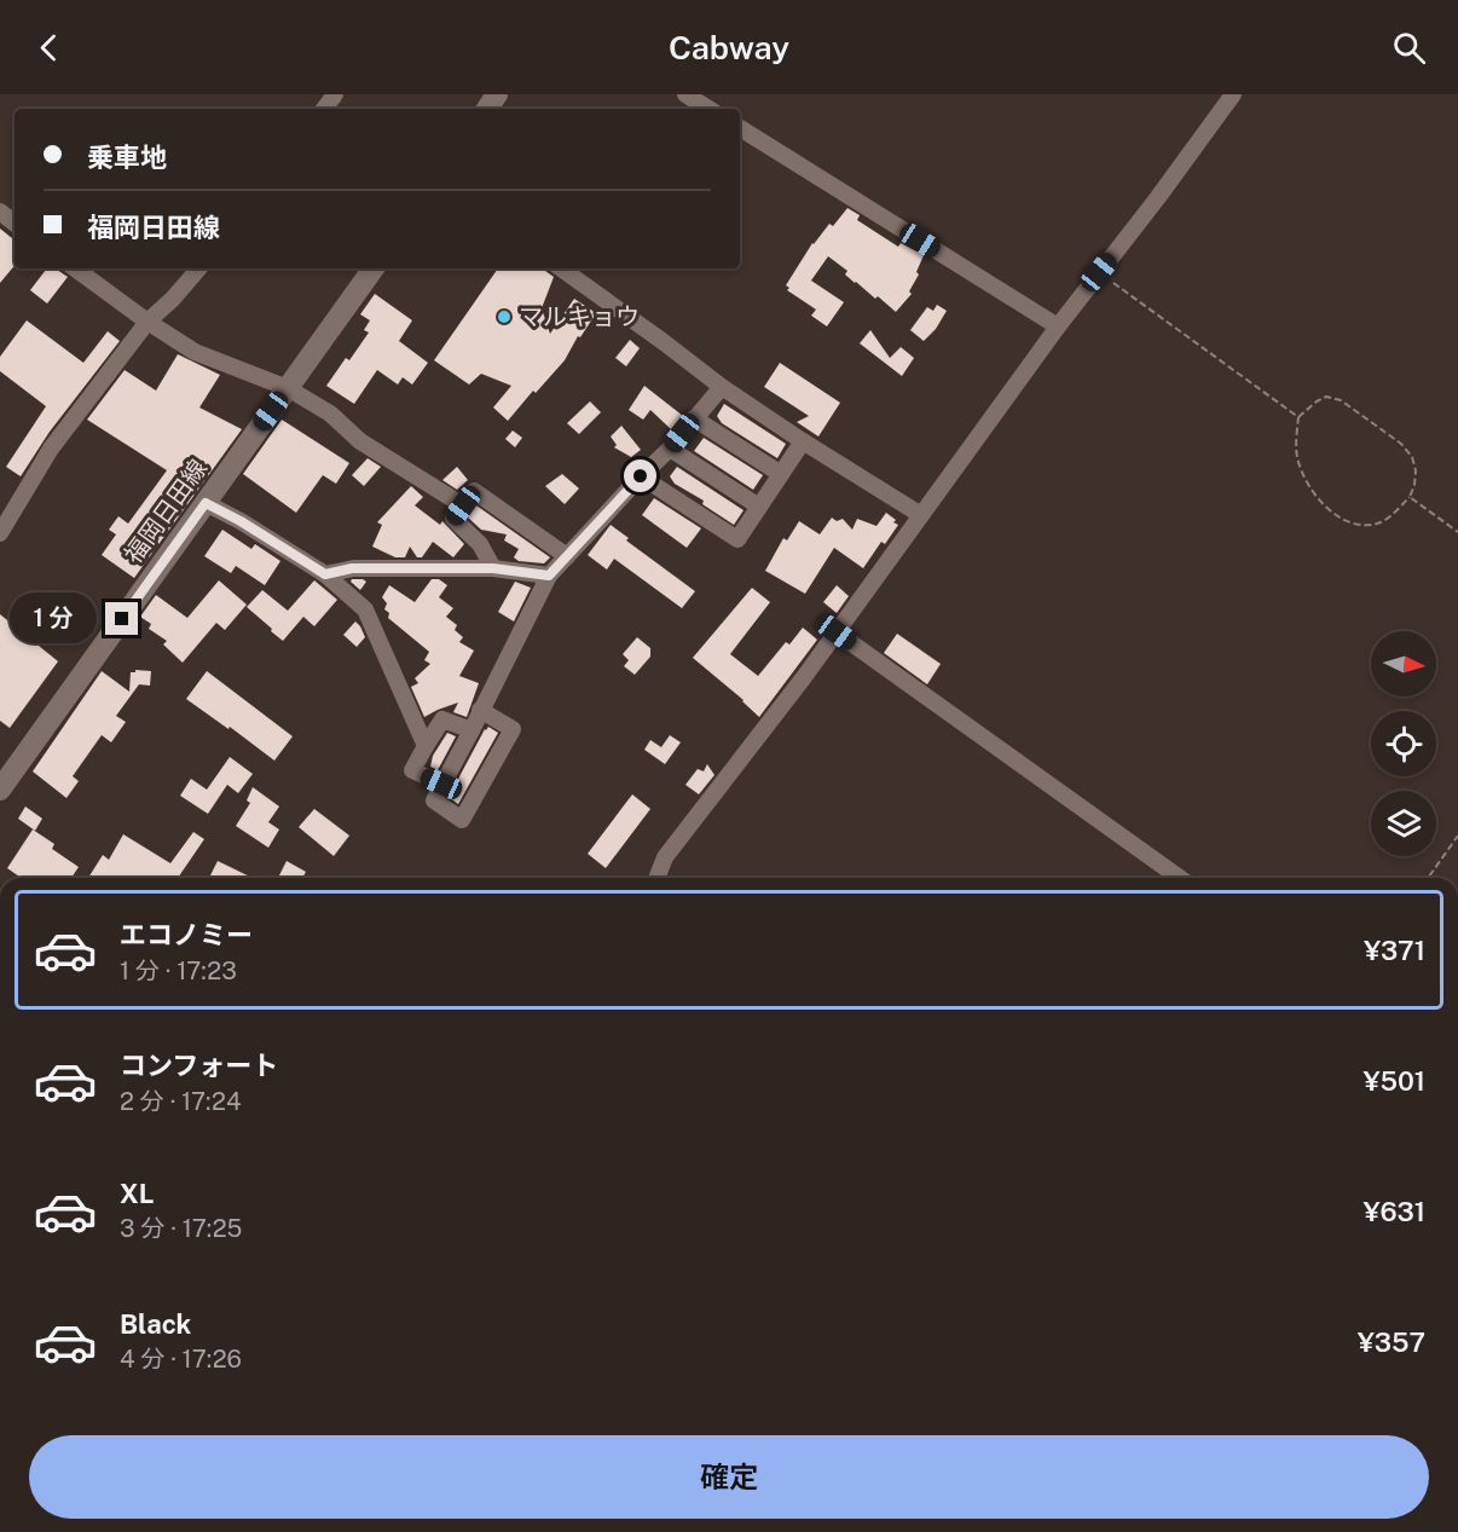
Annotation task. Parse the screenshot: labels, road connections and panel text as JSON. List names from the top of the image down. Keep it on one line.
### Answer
{"streets":{"main road":["福岡日田線"]},"places":["マルキョウ"],"north":"right","page":{"header":"Cabway","banner":["乗車地","福岡日田線"],"bubble":"1 分","list":[{"name":"エコノミー","note":"1 分 · 17:23","value":"¥371"},{"name":"コンフォート","note":"2 分 · 17:24","value":"¥501"},{"name":"XL","note":"3 分 · 17:25","value":"¥631"},{"name":"Black","note":"4 分 · 17:26","value":"¥357"}],"buttons":"確定"}}
